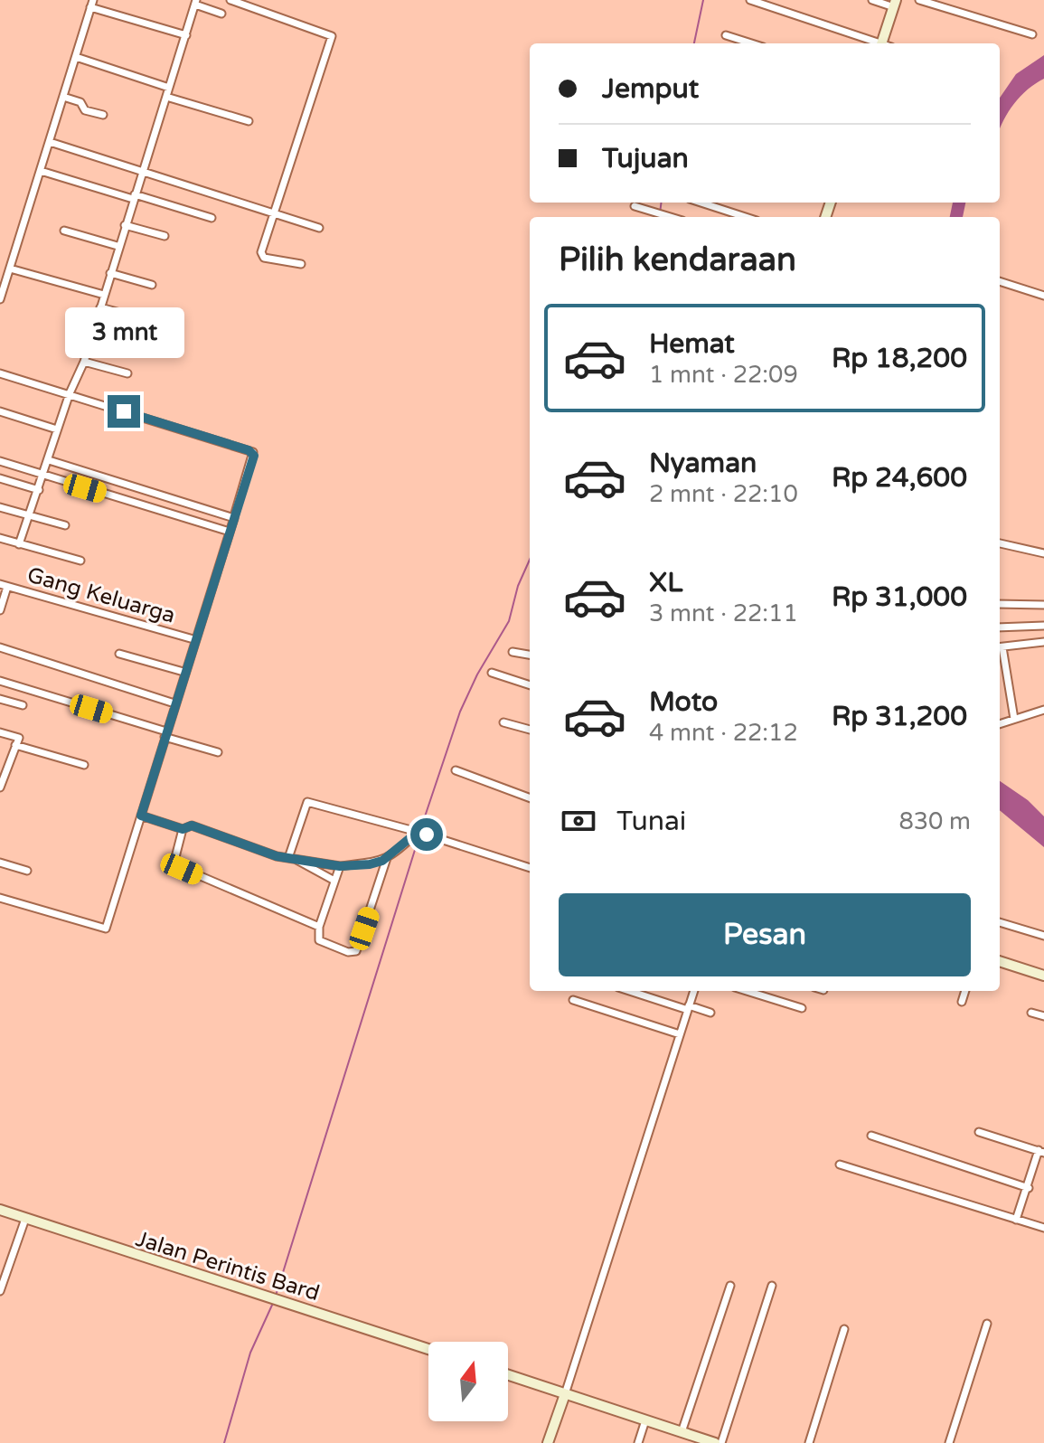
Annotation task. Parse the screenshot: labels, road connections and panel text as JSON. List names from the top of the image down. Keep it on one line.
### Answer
{"streets":{"street":["Gang Keluarga","Jalan Perintis Bard"]},"north":"top","page":{"banner":["Jemput","Tujuan"],"heading":"Pilih kendaraan","list":[{"name":"Hemat","note":"1 mnt · 22:09","value":"Rp 18,200"},{"name":"Nyaman","note":"2 mnt · 22:10","value":"Rp 24,600"},{"name":"XL","note":"3 mnt · 22:11","value":"Rp 31,000"},{"name":"Moto","note":"4 mnt · 22:12","value":"Rp 31,200"}],"bubble":"3 mnt","pay":["Tunai","830 m"],"buttons":"Pesan"}}
